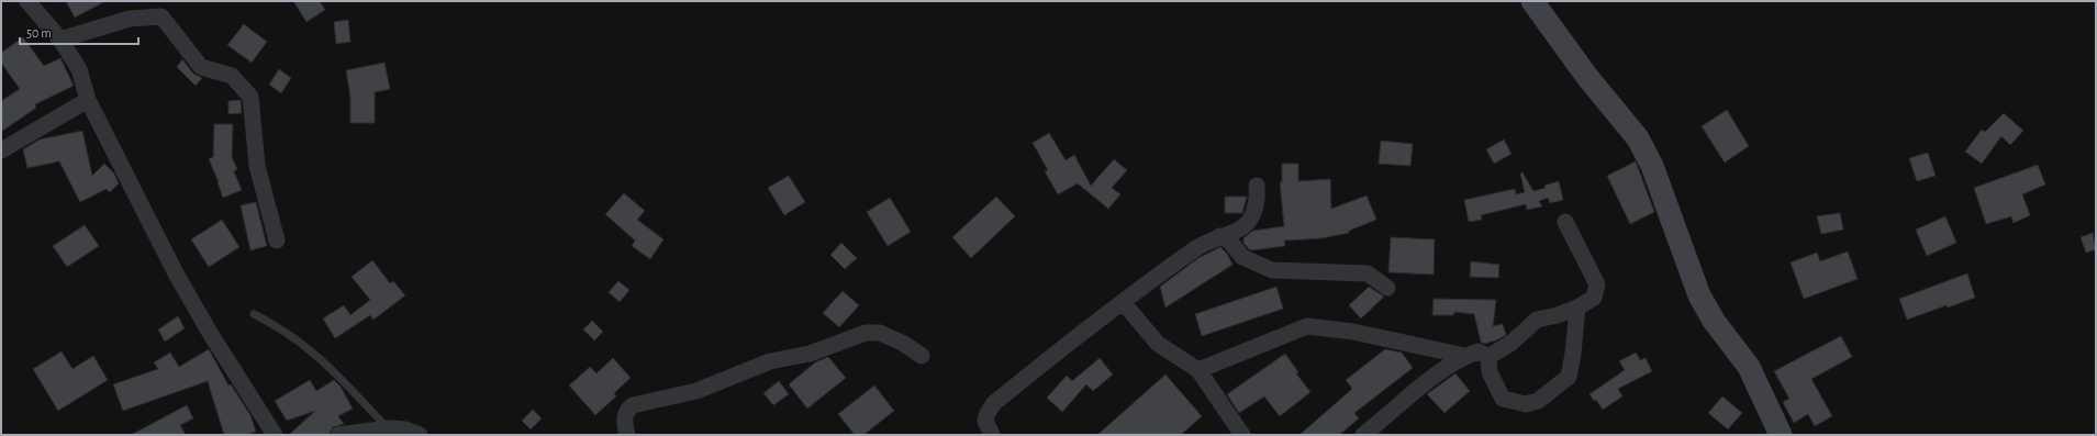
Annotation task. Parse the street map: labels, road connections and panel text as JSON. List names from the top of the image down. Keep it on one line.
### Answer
{"scale_bar":"50 m"}
